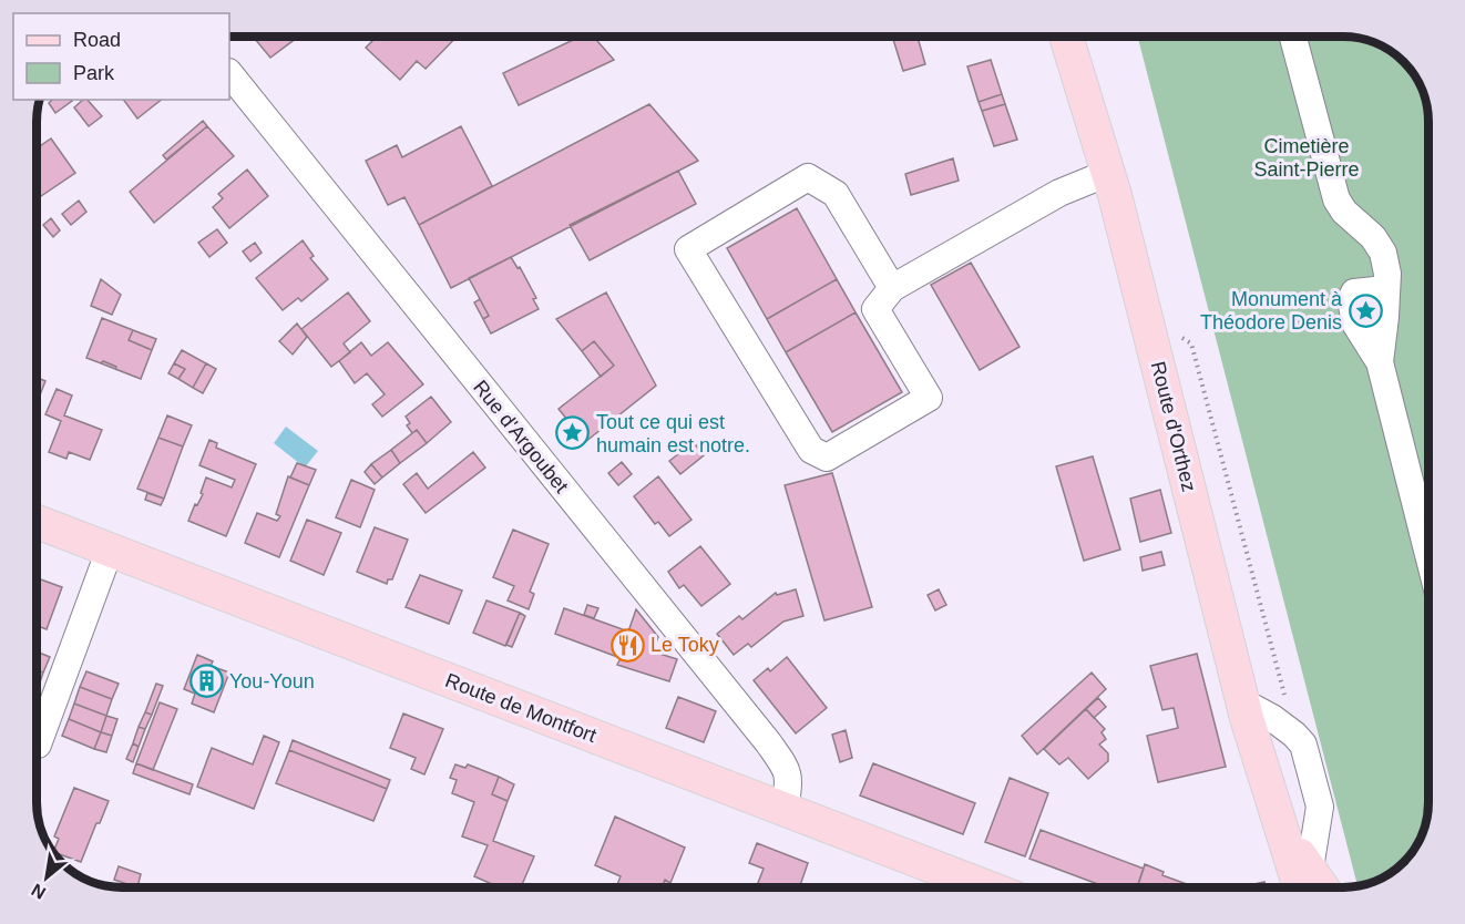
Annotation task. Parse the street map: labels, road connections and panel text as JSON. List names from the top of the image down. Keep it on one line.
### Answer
{"streets":{"main road":["Route d'Orthez","Route de Montfort"],"street":["Rue d'Argoubet"]},"crossings":[["Rue d'Argoubet","Route de Montfort"]],"parks":["Cimetière Saint-Pierre"],"places":{"place":["Monument à Théodore Denis","Tout ce qui est humain est notre."],"restaurant":["Le Toky"],"building":["You-Youn"]},"legend":["Road","Park"],"north":"bottom left"}
